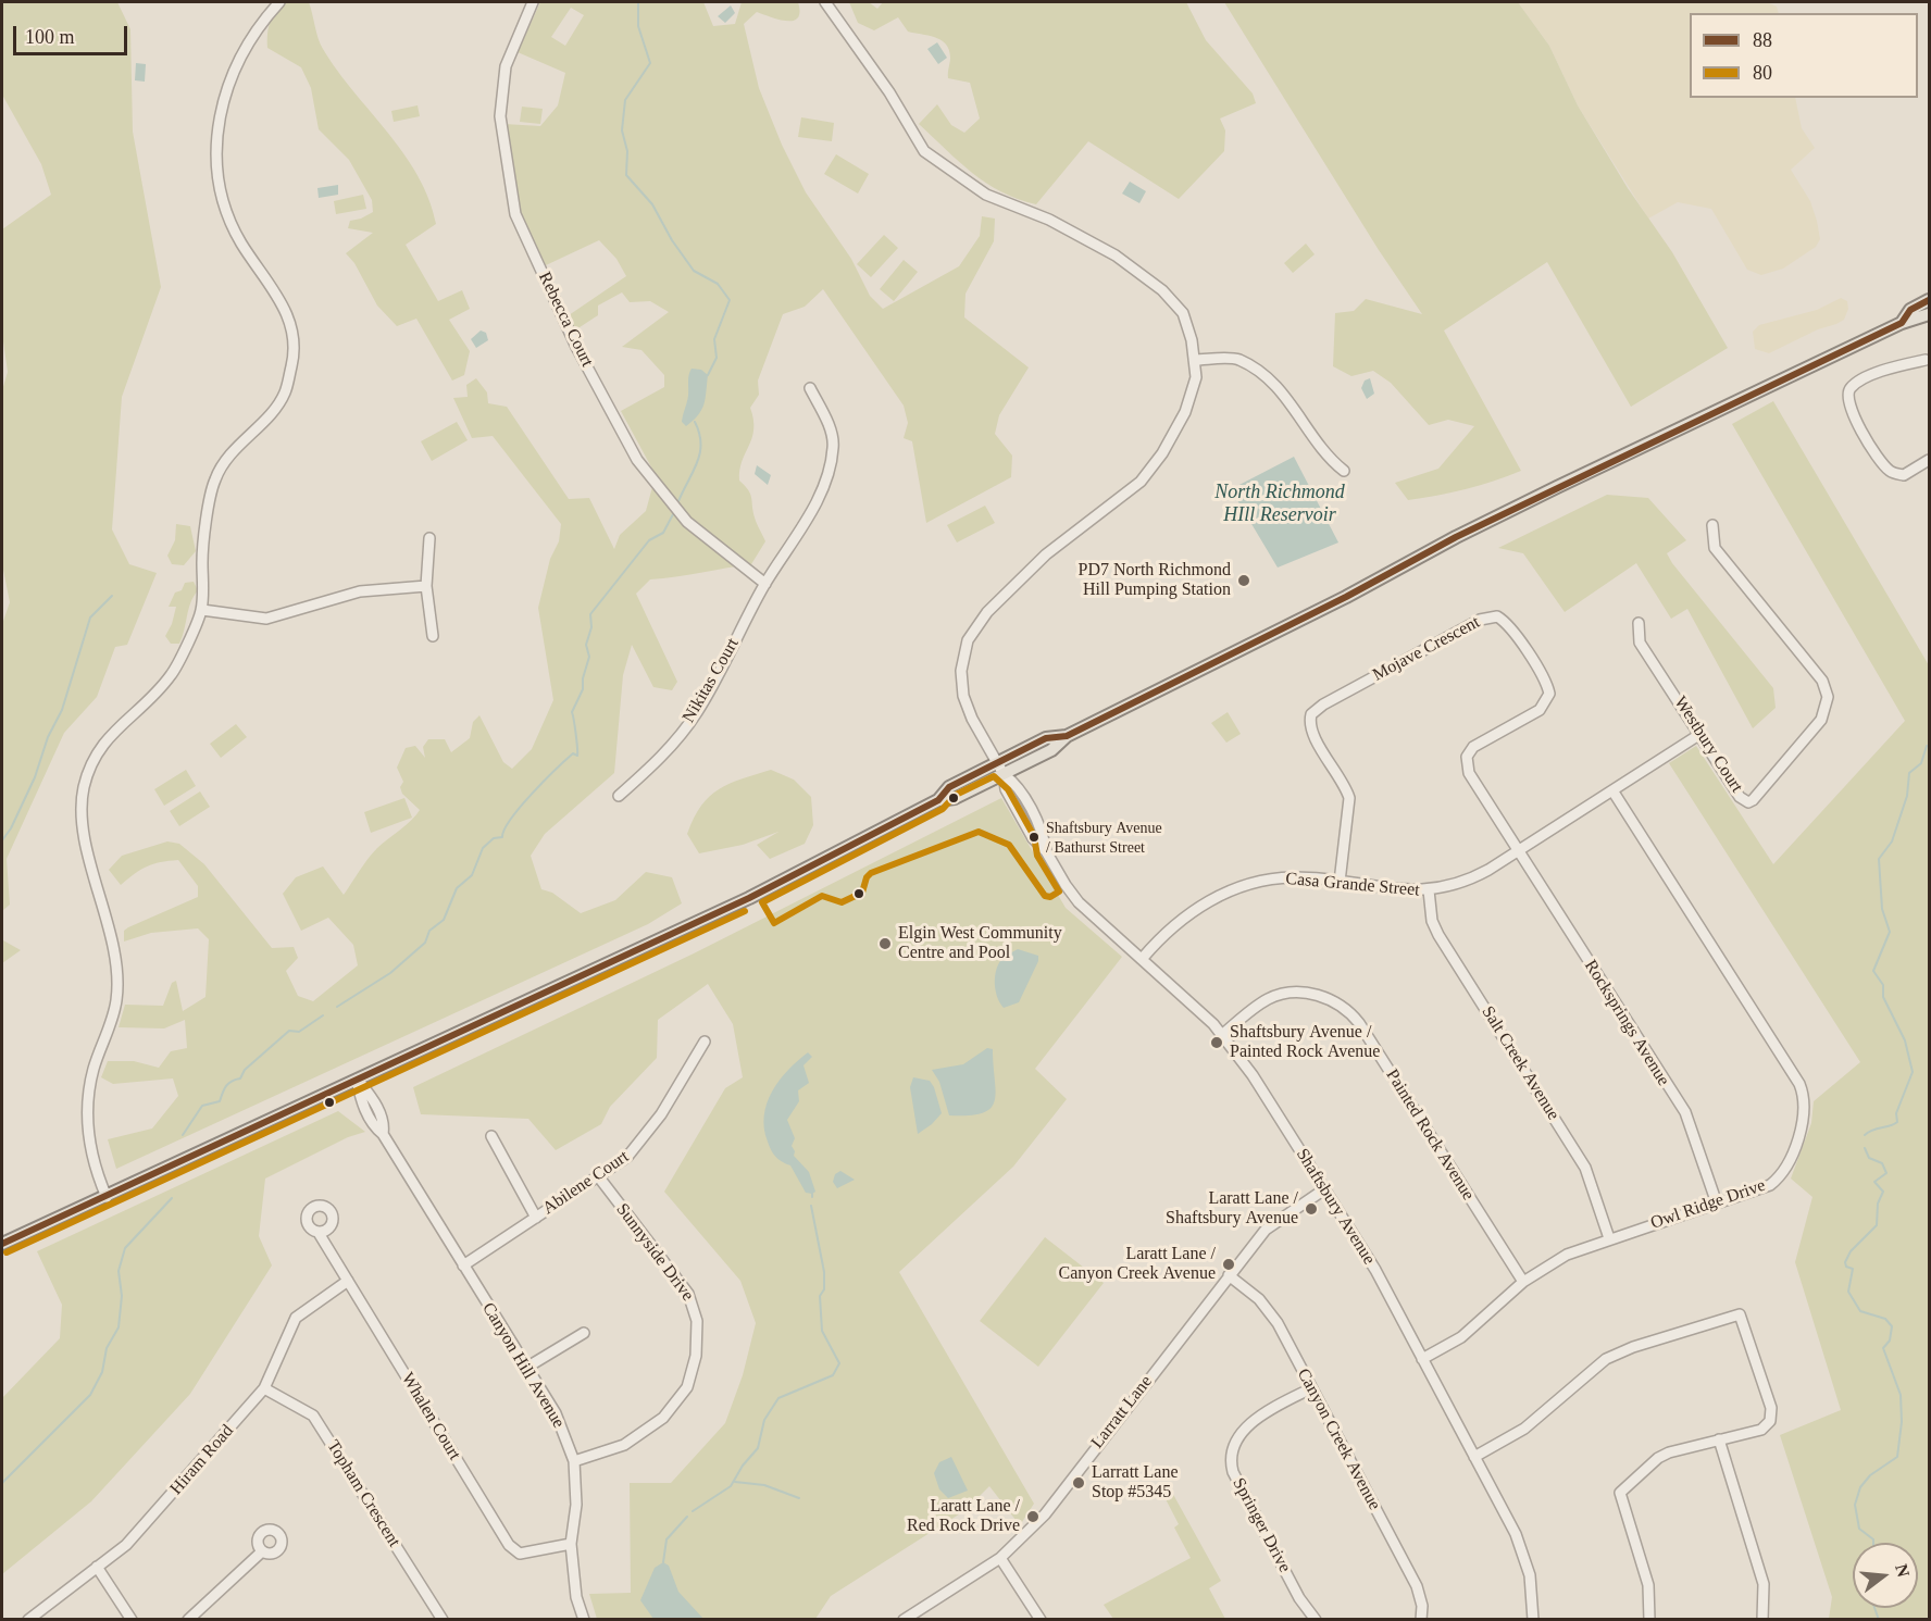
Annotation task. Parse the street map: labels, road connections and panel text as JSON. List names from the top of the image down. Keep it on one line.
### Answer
{"streets":{"street":["Rebecca Court","Mojave Crescent","Nikitas Court","Westbury Court","Casa Grande Street","Rocksprings Avenue","Salt Creek Avenue","Painted Rock Avenue","Abilene Court","Owl Ridge Drive","Shaftsbury Avenue","Sunnyside Drive","Canyon Hill Avenue","Larratt Lane","Whalen Court","Canyon Creek Avenue","Hiram Road","Topham Crescent","Springer Drive"]},"crossings":[["Rebecca Court","Nikitas Court"],["Mojave Crescent","Casa Grande Street"],["Mojave Crescent","Rocksprings Avenue"],["Westbury Court","Casa Grande Street"],["Casa Grande Street","Rocksprings Avenue"],["Casa Grande Street","Salt Creek Avenue"],["Casa Grande Street","Owl Ridge Drive"],["Casa Grande Street","Shaftsbury Avenue"],["Rocksprings Avenue","Owl Ridge Drive"],["Salt Creek Avenue","Owl Ridge Drive"],["Painted Rock Avenue","Owl Ridge Drive"],["Painted Rock Avenue","Shaftsbury Avenue"],["Abilene Court","Sunnyside Drive"],["Abilene Court","Canyon Hill Avenue"],["Owl Ridge Drive","Shaftsbury Avenue"],["Shaftsbury Avenue","Larratt Lane"],["Sunnyside Drive","Canyon Hill Avenue"],["Canyon Hill Avenue","Whalen Court"],["Larratt Lane","Canyon Creek Avenue"],["Whalen Court","Hiram Road"],["Canyon Creek Avenue","Springer Drive"],["Hiram Road","Topham Crescent"]],"water":["North Richmond HIll Reservoir"],"places":["PD7 North Richmond Hill Pumping Station","Shaftsbury Avenue / Bathurst Street","Elgin West Community Centre and Pool","Shaftsbury Avenue / Painted Rock Avenue","Laratt Lane / Shaftsbury Avenue","Laratt Lane / Canyon Creek Avenue","Larratt Lane Stop #5345","Laratt Lane / Red Rock Drive"],"lines":["transit line 88","transit line 80"],"legend":["88","80"],"scale_bar":"100 m","north":"right"}
